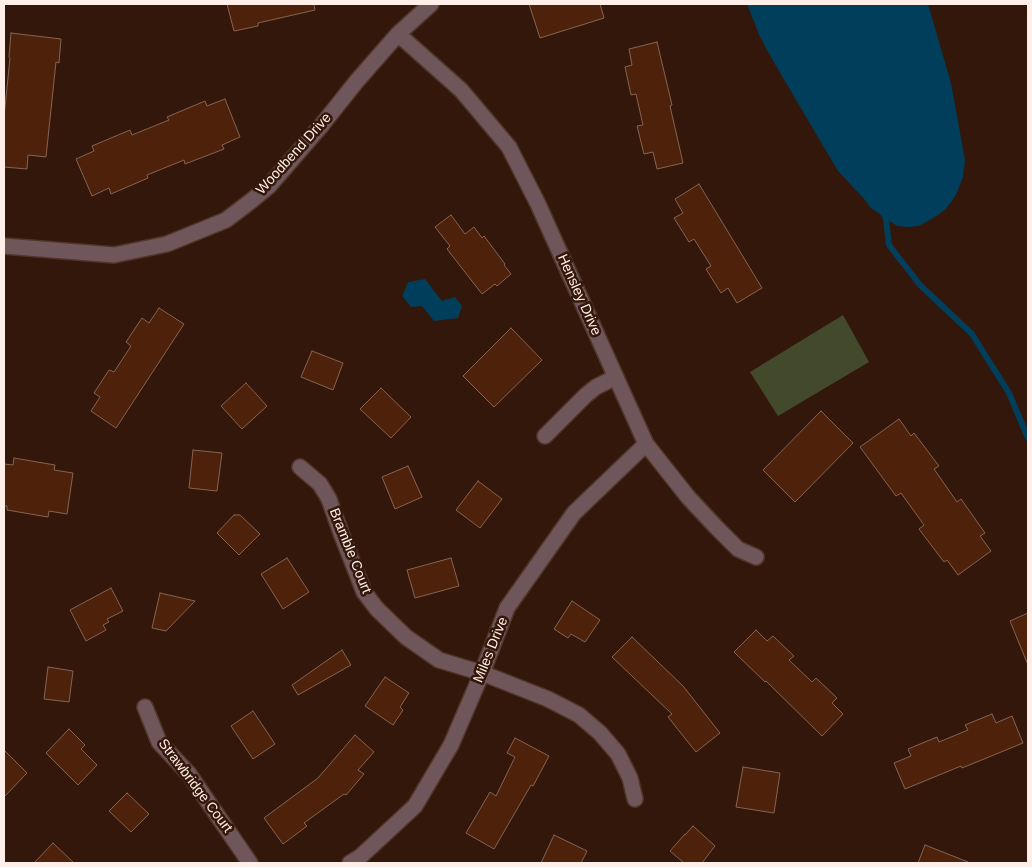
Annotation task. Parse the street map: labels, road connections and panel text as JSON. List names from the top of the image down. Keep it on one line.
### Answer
{"streets":{"street":["Woodbend Drive","Hensley Drive","Bramble Court","Miles Drive","Strawbridge Court"]},"crossings":[["Woodbend Drive","Hensley Drive"],["Hensley Drive","Miles Drive"],["Bramble Court","Miles Drive"]]}
